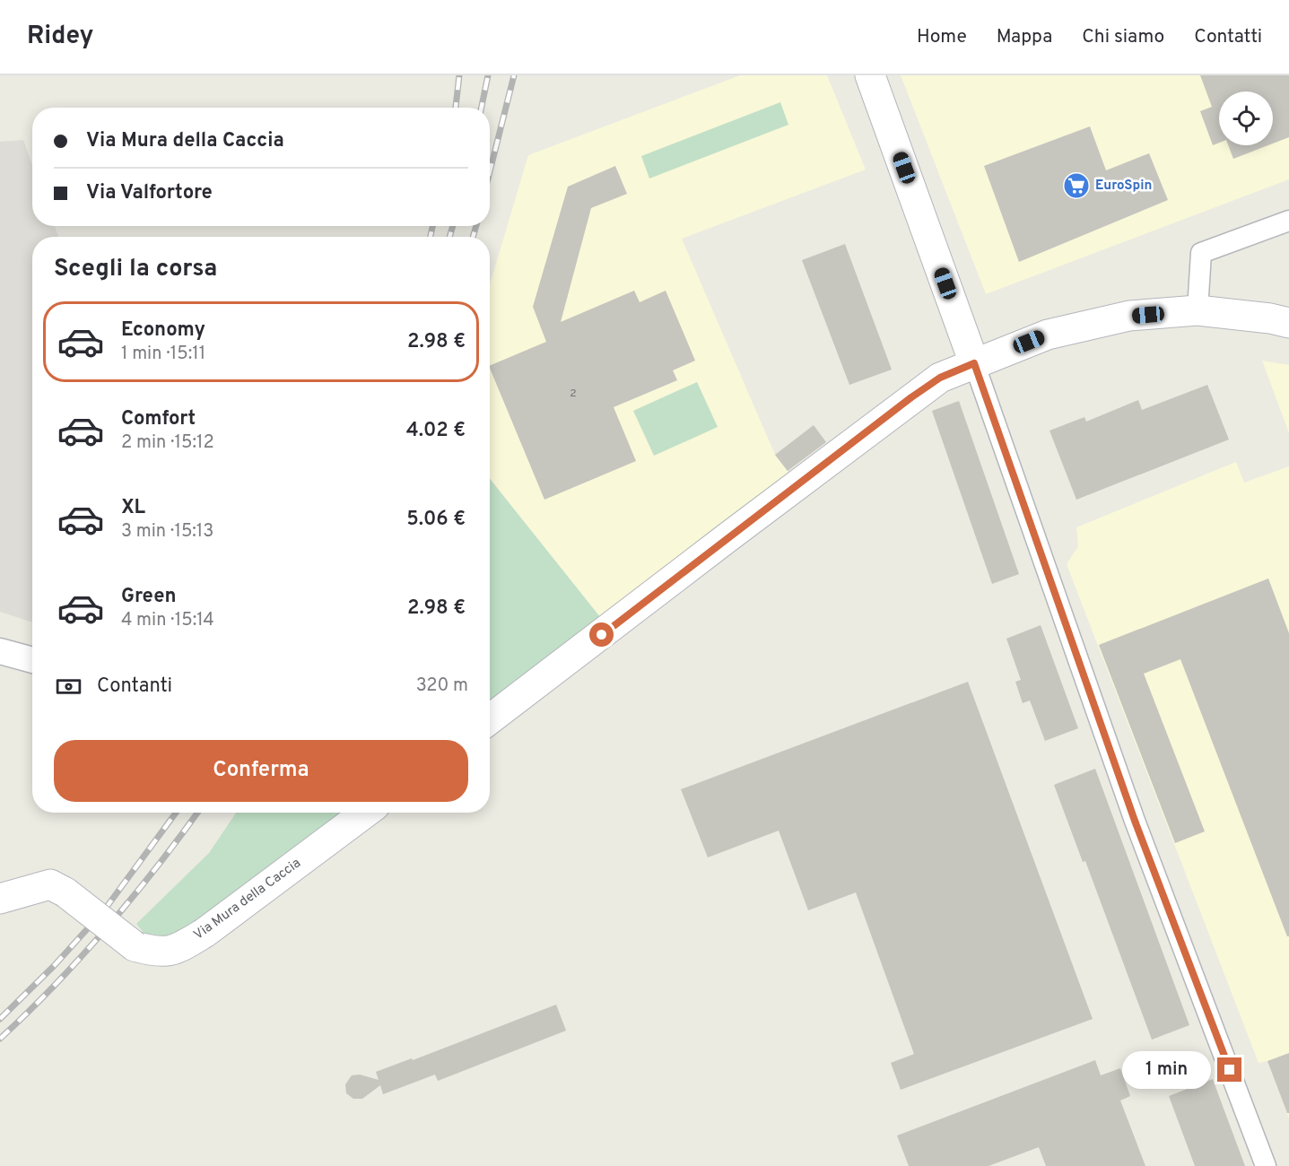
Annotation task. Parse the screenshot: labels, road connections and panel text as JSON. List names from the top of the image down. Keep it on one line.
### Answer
{"streets":{"main road":["Via Mura della Caccia"]},"places":{"supermarket":["EuroSpin"]},"house_numbers":["2"],"page":{"header":"Ridey","nav":["Home","Mappa","Chi siamo","Contatti"],"banner":["Via Mura della Caccia","Via Valfortore"],"heading":"Scegli la corsa","list":[{"name":"Economy","note":"1 min · 15:11","value":"2.98 €"},{"name":"Comfort","note":"2 min · 15:12","value":"4.02 €"},{"name":"XL","note":"3 min · 15:13","value":"5.06 €"},{"name":"Green","note":"4 min · 15:14","value":"2.98 €"}],"pay":["Contanti","320 m"],"buttons":"Conferma","bubble":"1 min"}}
